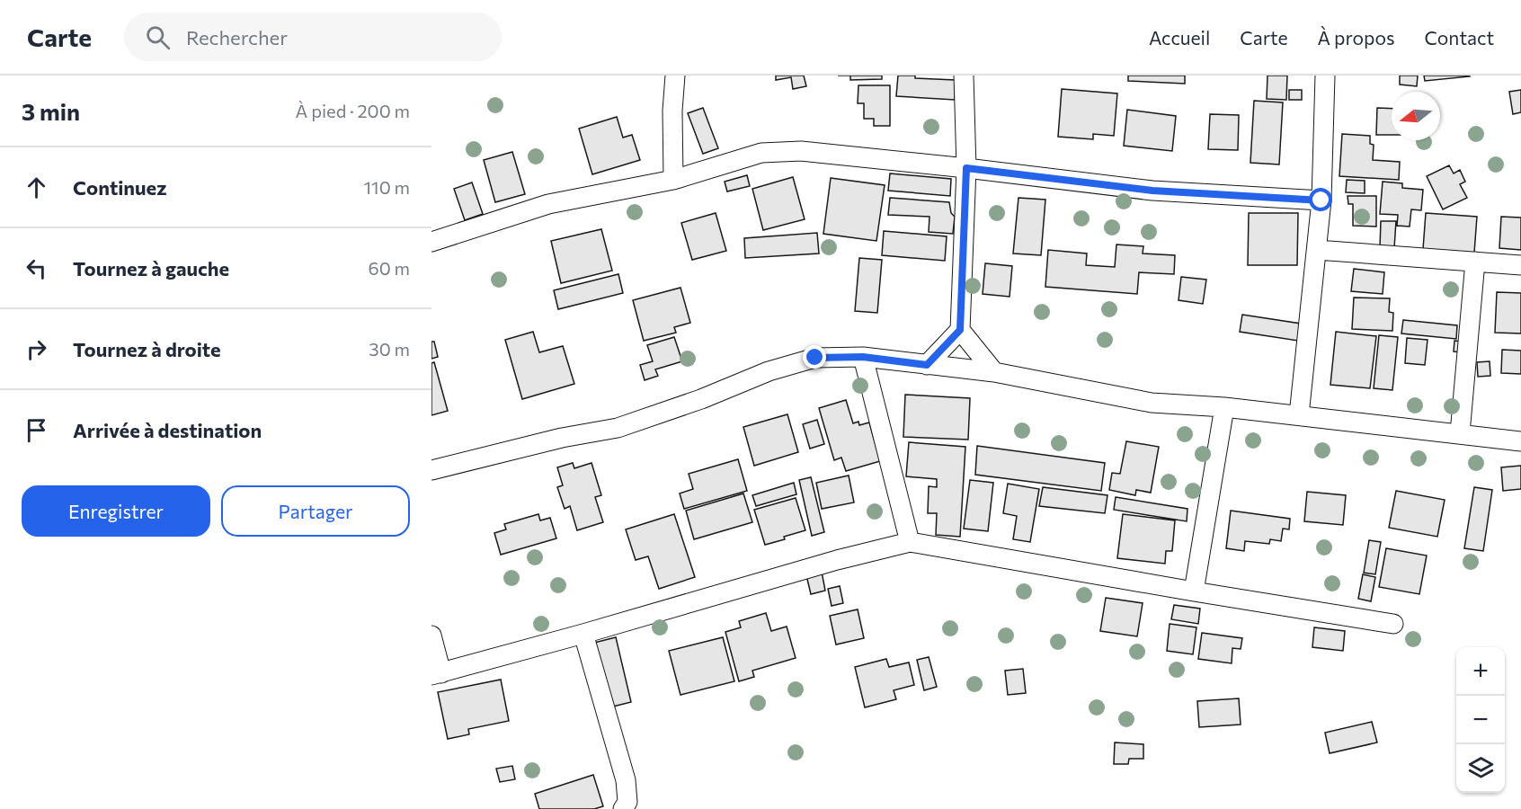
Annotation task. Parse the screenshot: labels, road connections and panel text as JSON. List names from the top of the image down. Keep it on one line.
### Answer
{"north":"left","page":{"header":"Carte","search":"Rechercher","nav":["Accueil","Carte","À propos","Contact"],"heading":["3 min","À pied · 200 m"],"list":[["Continuez","110 m"],["Tournez à gauche","60 m"],["Tournez à droite","30 m"],"Arrivée à destination"],"buttons":["Enregistrer","Partager"],"map_buttons":["+","−"]}}
